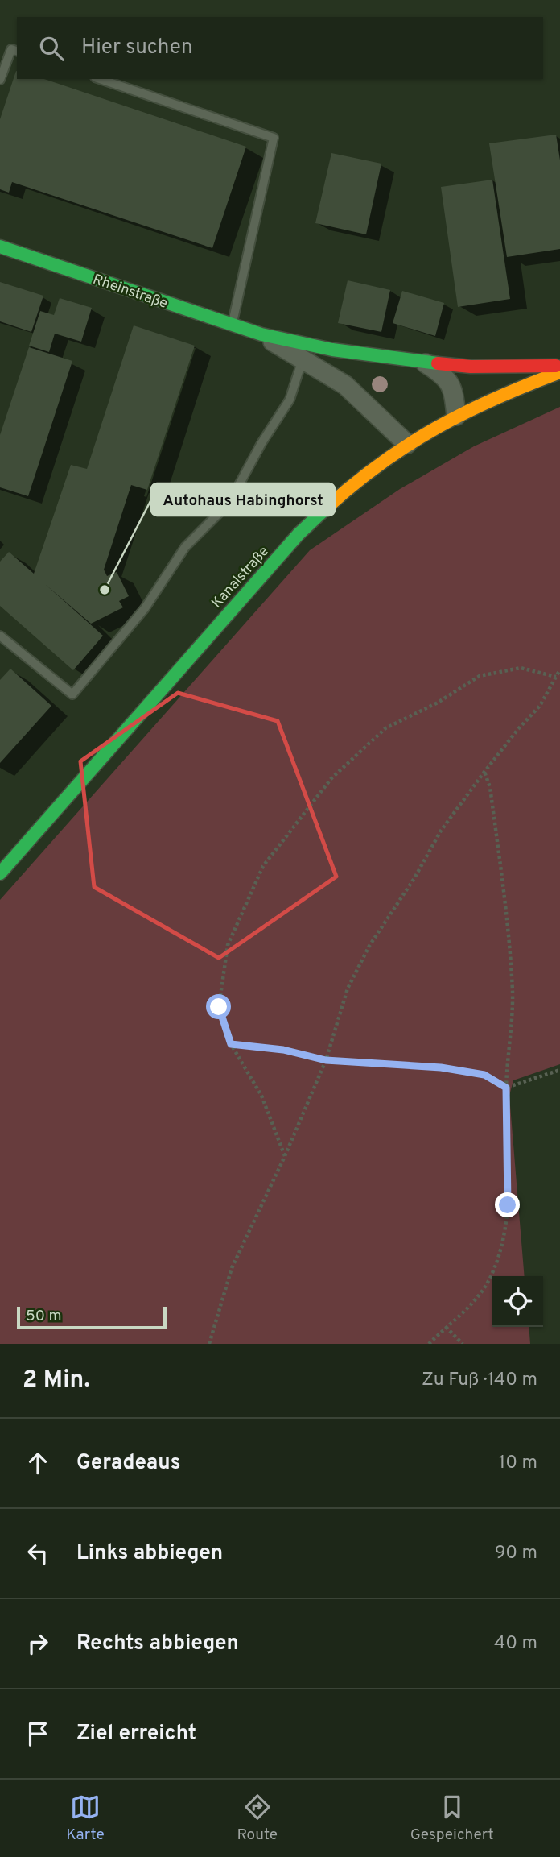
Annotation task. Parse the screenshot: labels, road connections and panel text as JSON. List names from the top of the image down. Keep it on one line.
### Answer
{"streets":{"main road":["Rheinstraße","Kanalstraße"]},"crossings":[["Rheinstraße","Kanalstraße"]],"places":["Autohaus Habinghorst"],"scale_bar":"50 m","page":{"search":"Hier suchen","scale":"50 m","heading":["2 Min.","Zu Fuß · 140 m"],"list":[["Geradeaus","10 m"],["Links abbiegen","90 m"],["Rechts abbiegen","40 m"],"Ziel erreicht"],"nav":["Karte","Route","Gespeichert"]}}
